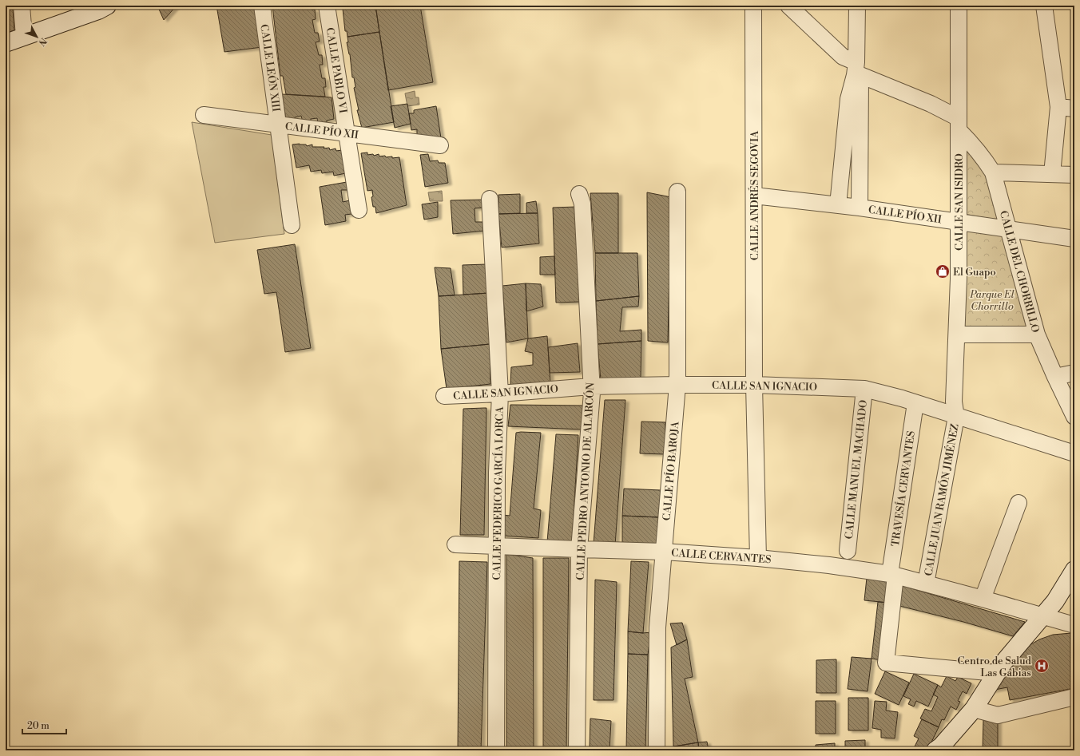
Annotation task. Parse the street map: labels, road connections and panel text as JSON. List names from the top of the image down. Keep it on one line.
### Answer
{"streets":{"street":["CALLE LEÓN XIII","CALLE PABLO VI","CALLE PÍO XII","CALLE ANDRÉS SEGOVIA","CALLE SAN ISIDRO","CALLE DEL CHORRILLO","CALLE SAN IGNACIO","CALLE MANUEL MACHADO","CALLE PÍO BAROJA","CALLE PEDRO ANTONIO DE ALARCÓN","TRAVESÍA CERVANTES","CALLE FEDERICO GARCÍA LORCA","CALLE JUAN RAMÓN JIMÉNEZ","CALLE CERVANTES"]},"crossings":[["CALLE LEÓN XIII","CALLE PÍO XII"],["CALLE PABLO VI","CALLE PÍO XII"],["CALLE PÍO XII","CALLE ANDRÉS SEGOVIA"],["CALLE PÍO XII","CALLE SAN ISIDRO"],["CALLE PÍO XII","CALLE DEL CHORRILLO"],["CALLE ANDRÉS SEGOVIA","CALLE SAN IGNACIO"],["CALLE ANDRÉS SEGOVIA","CALLE CERVANTES"],["CALLE SAN ISIDRO","CALLE DEL CHORRILLO"],["CALLE SAN ISIDRO","CALLE SAN IGNACIO"],["CALLE SAN ISIDRO","CALLE JUAN RAMÓN JIMÉNEZ"],["CALLE SAN IGNACIO","CALLE MANUEL MACHADO"],["CALLE SAN IGNACIO","CALLE PÍO BAROJA"],["CALLE SAN IGNACIO","CALLE PEDRO ANTONIO DE ALARCÓN"],["CALLE SAN IGNACIO","TRAVESÍA CERVANTES"],["CALLE SAN IGNACIO","CALLE FEDERICO GARCÍA LORCA"],["CALLE SAN IGNACIO","CALLE JUAN RAMÓN JIMÉNEZ"],["CALLE PÍO BAROJA","CALLE CERVANTES"],["CALLE PEDRO ANTONIO DE ALARCÓN","CALLE CERVANTES"],["TRAVESÍA CERVANTES","CALLE CERVANTES"],["CALLE FEDERICO GARCÍA LORCA","CALLE CERVANTES"],["CALLE JUAN RAMÓN JIMÉNEZ","CALLE CERVANTES"]],"parks":["Parque El Chorrillo"],"places":{"shop":["El Guapo"],"hospital":["Centro de Salud Las Gabias"]},"scale_bar":"20 m","north":"bottom right"}
